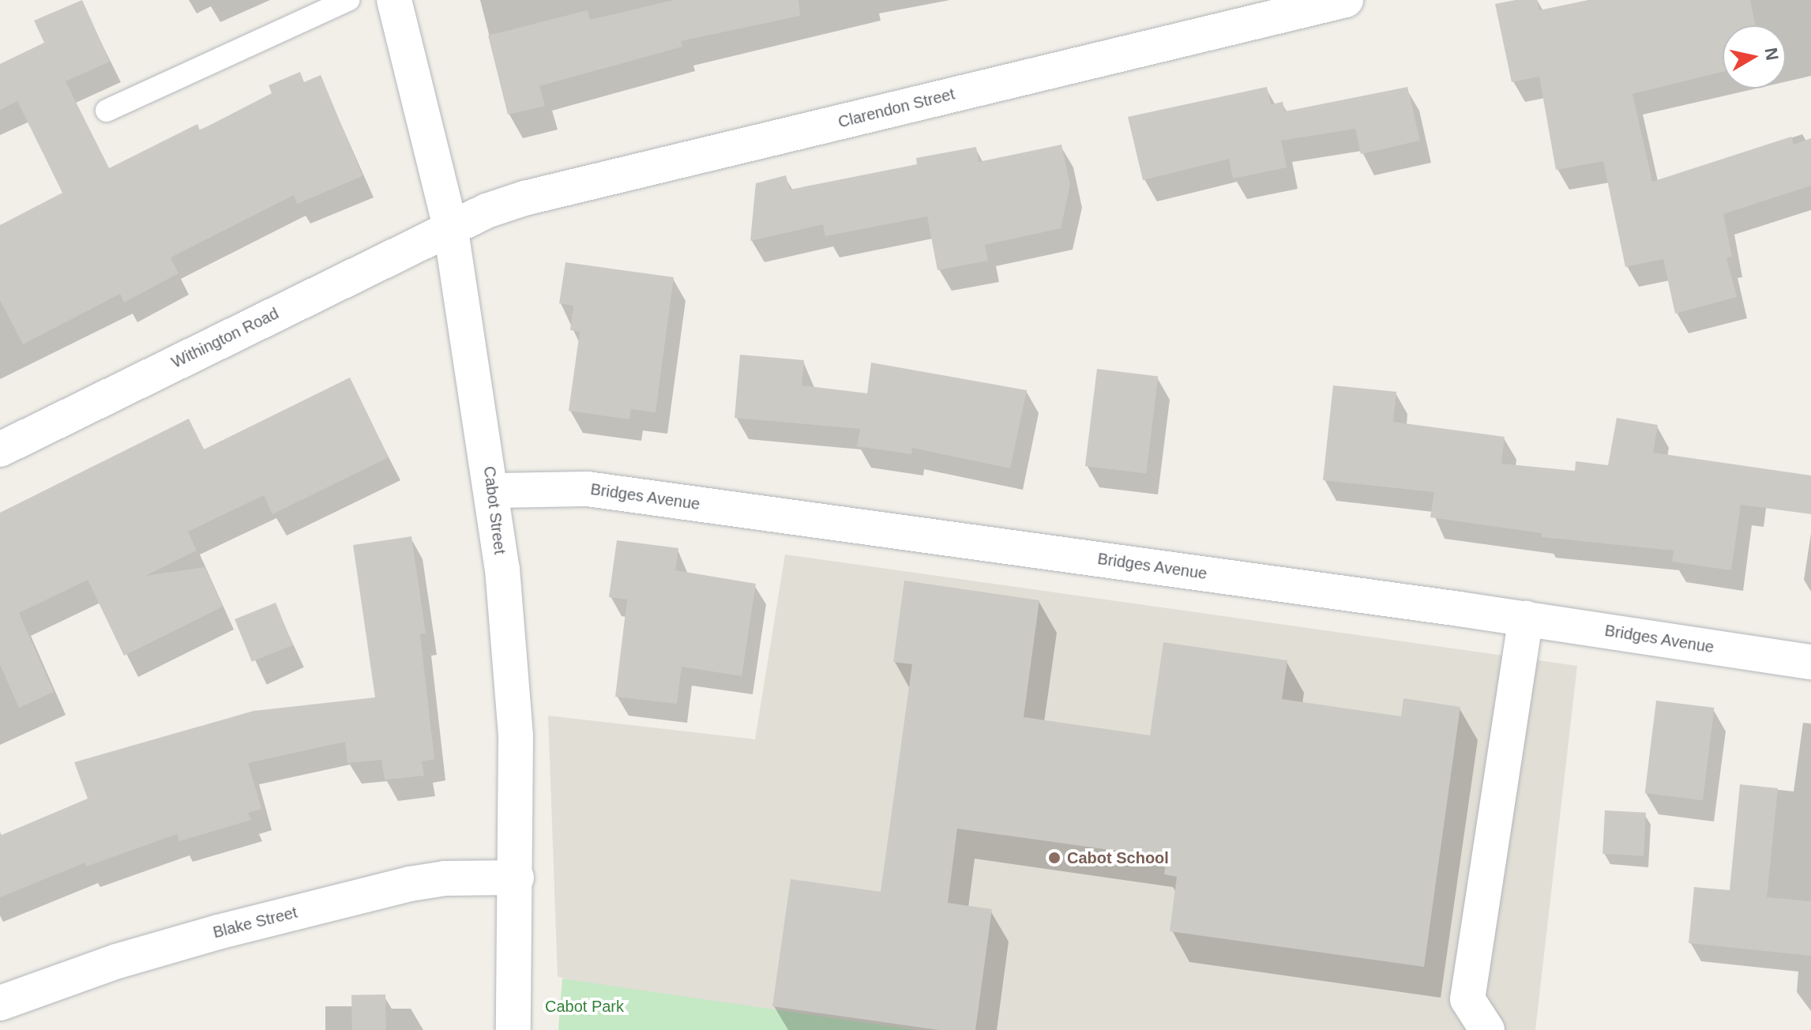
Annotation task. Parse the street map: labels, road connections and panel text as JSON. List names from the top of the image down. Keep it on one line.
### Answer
{"streets":{"street":["Clarendon Street","Withington Road","Bridges Avenue","Cabot Street","Blake Street"]},"crossings":[["Clarendon Street","Withington Road"],["Clarendon Street","Cabot Street"],["Withington Road","Cabot Street"],["Bridges Avenue","Cabot Street"],["Cabot Street","Blake Street"]],"parks":["Cabot Park"],"places":["Cabot School"],"north":"right"}
